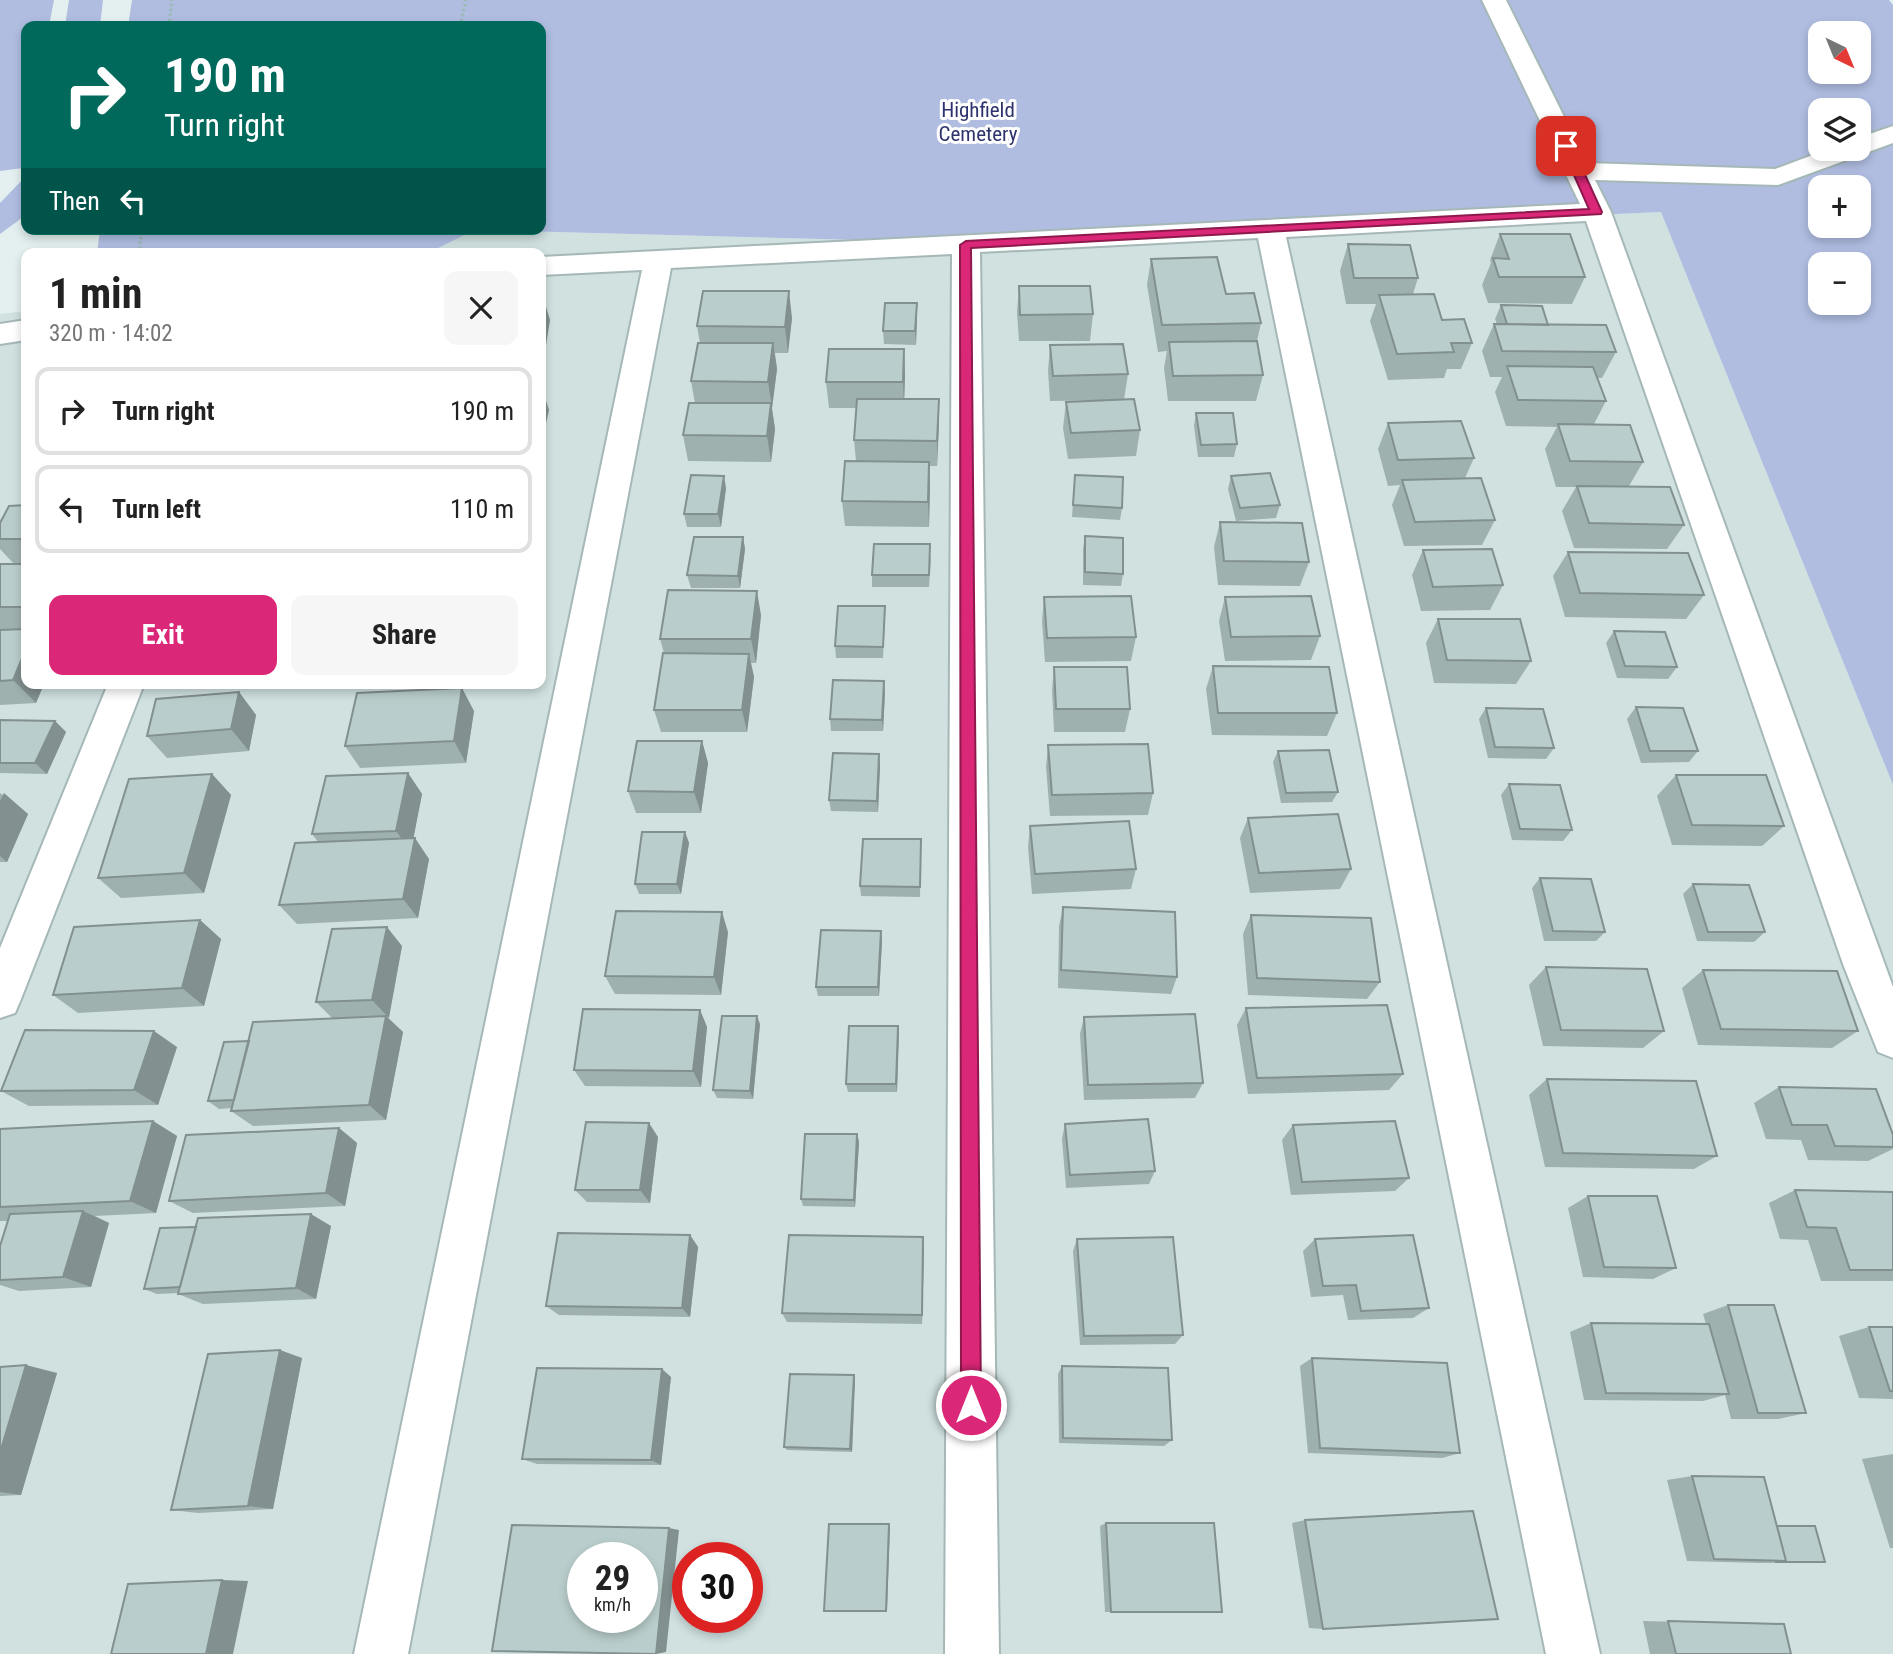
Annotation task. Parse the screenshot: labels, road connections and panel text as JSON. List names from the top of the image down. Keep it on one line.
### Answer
{"parks":["Highfield Cemetery"],"north":"bottom right","page":{"map_buttons":["+","−"],"turn":["190 m","Turn right"],"then":"Then","heading":["1 min","320 m · 14:02"],"list":[{"name":"Turn right","value":"190 m"},{"name":"Turn left","value":"110 m"}],"buttons":["Exit","Share"],"speed":"29 km/h","limit":"30"}}
